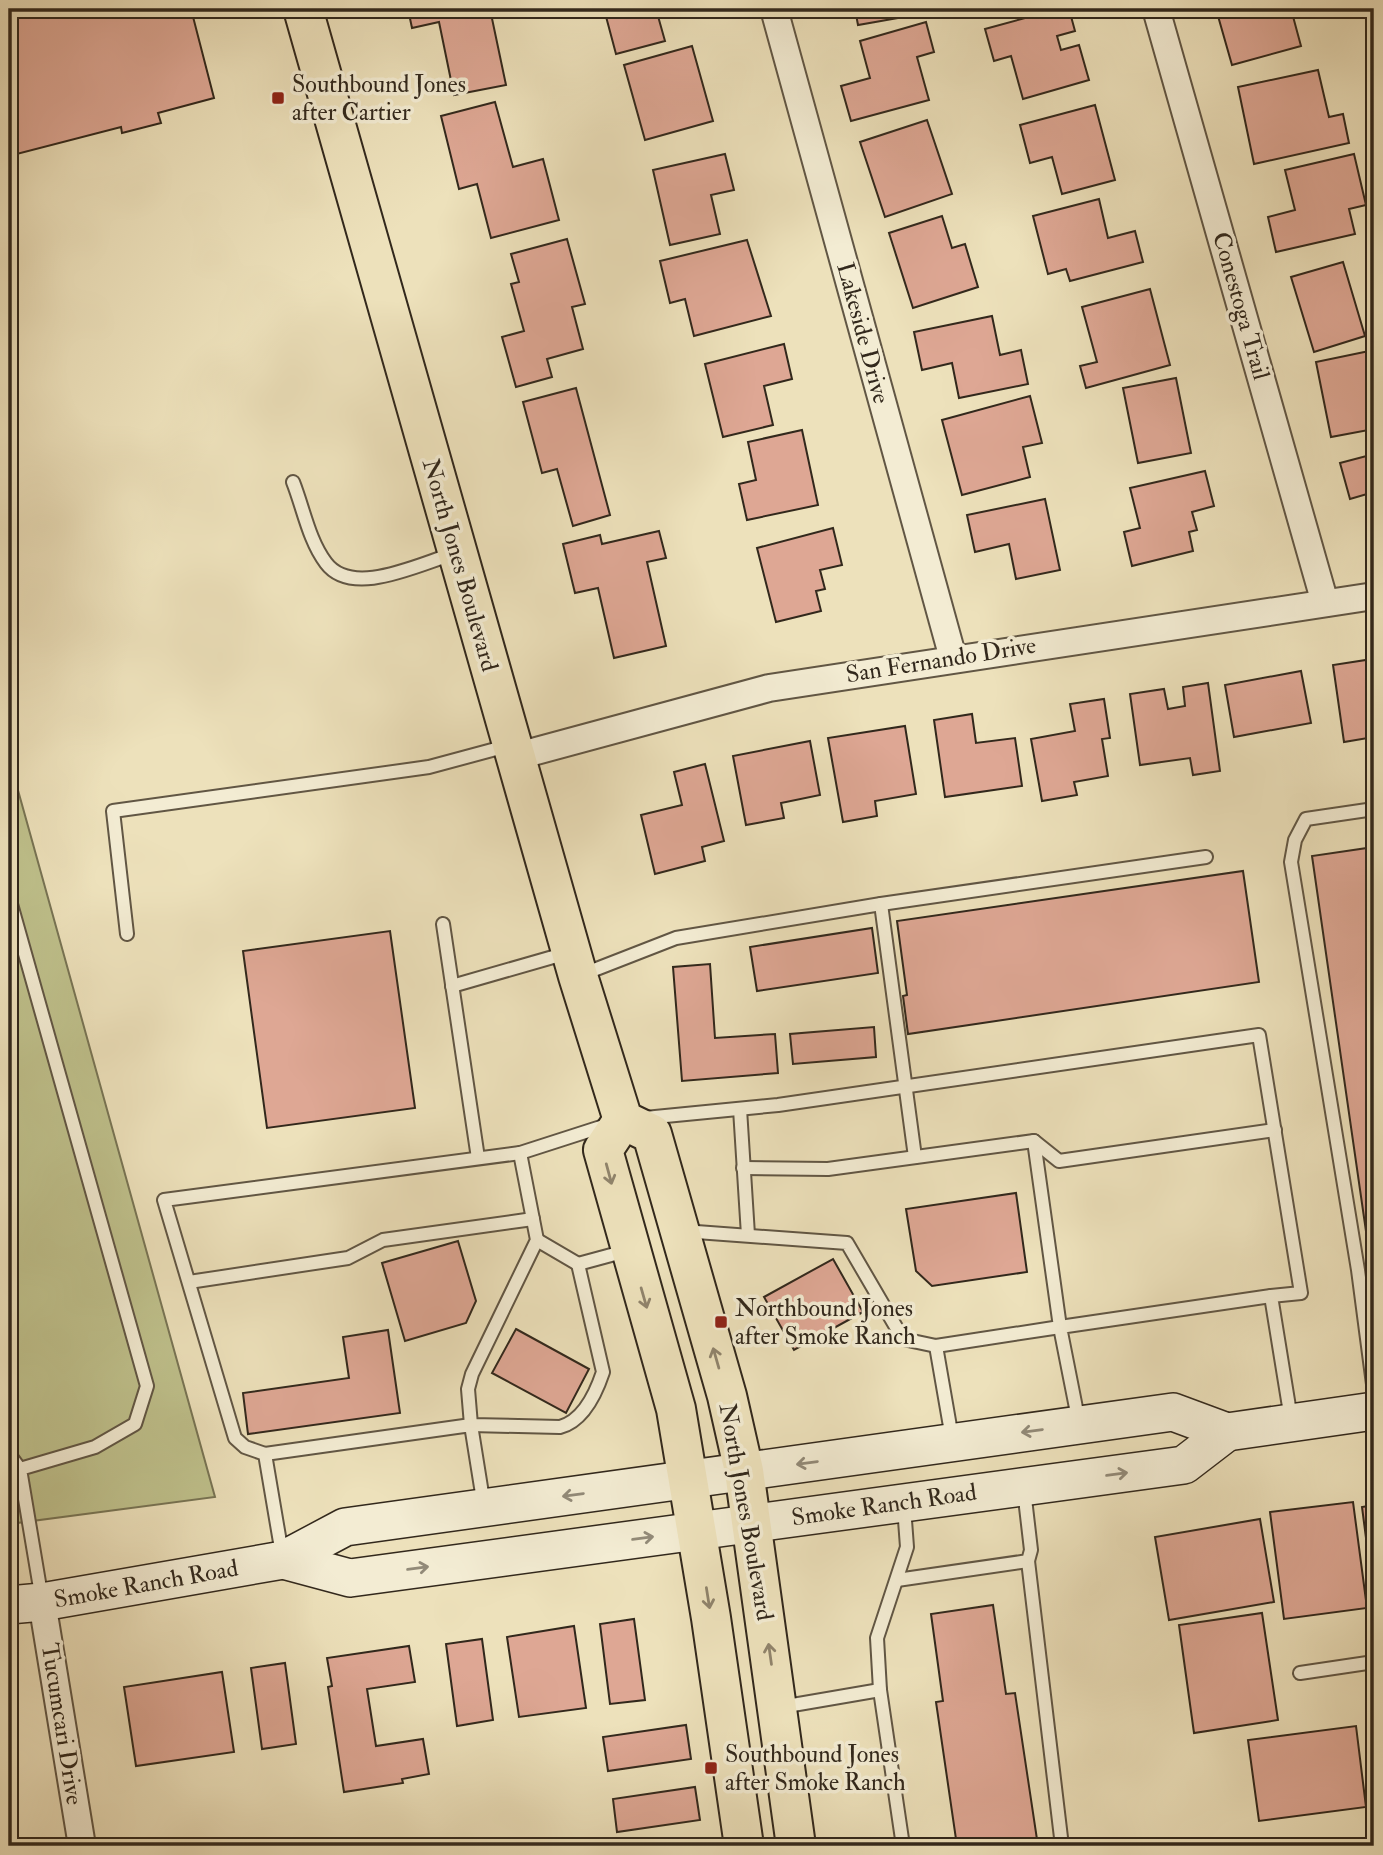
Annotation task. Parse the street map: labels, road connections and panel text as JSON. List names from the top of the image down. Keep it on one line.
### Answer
{"streets":{"main road":["North Jones Boulevard","Smoke Ranch Road"],"street":["Conestoga Trail","Lakeside Drive","San Fernando Drive","Tucumcari Drive"]},"crossings":[["Conestoga Trail","San Fernando Drive"],["Lakeside Drive","San Fernando Drive"],["North Jones Boulevard","San Fernando Drive"],["North Jones Boulevard","Smoke Ranch Road"],["Smoke Ranch Road","Tucumcari Drive"]],"places":{"transit":["Southbound Jones after Cartier","Northbound Jones after Smoke Ranch","Southbound Jones after Smoke Ranch"]}}
